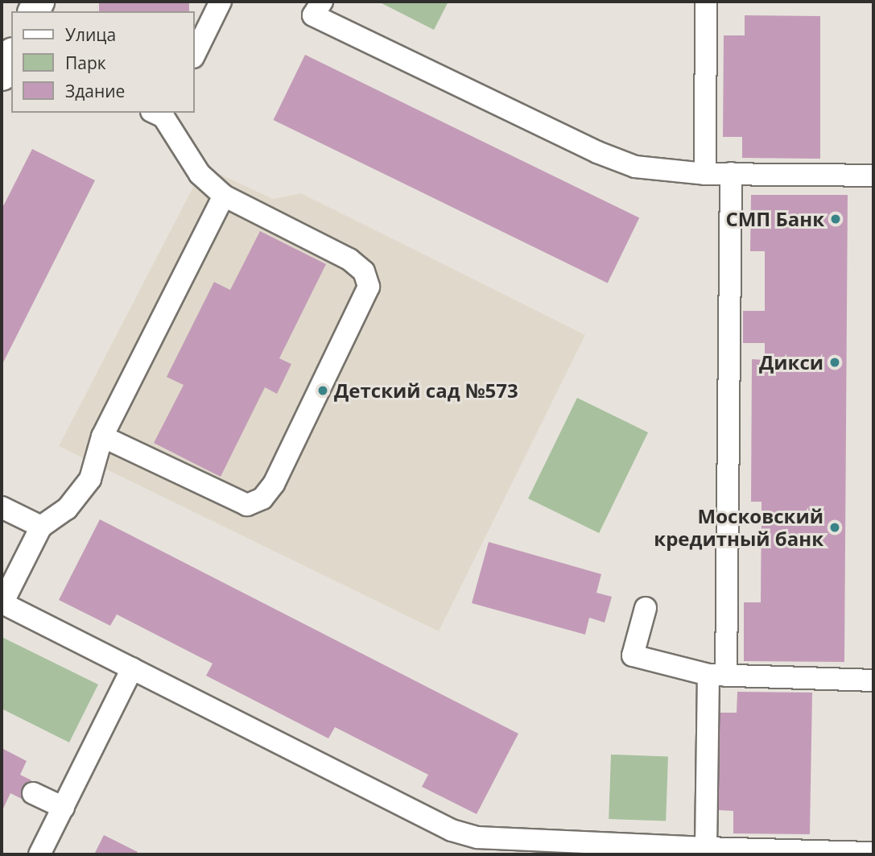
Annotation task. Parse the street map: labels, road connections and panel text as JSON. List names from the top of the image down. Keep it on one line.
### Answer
{"places":["СМП Банк","Дикси","Детский сад №573","Московский кредитный банк"],"legend":["Улица","Парк","Здание"]}
